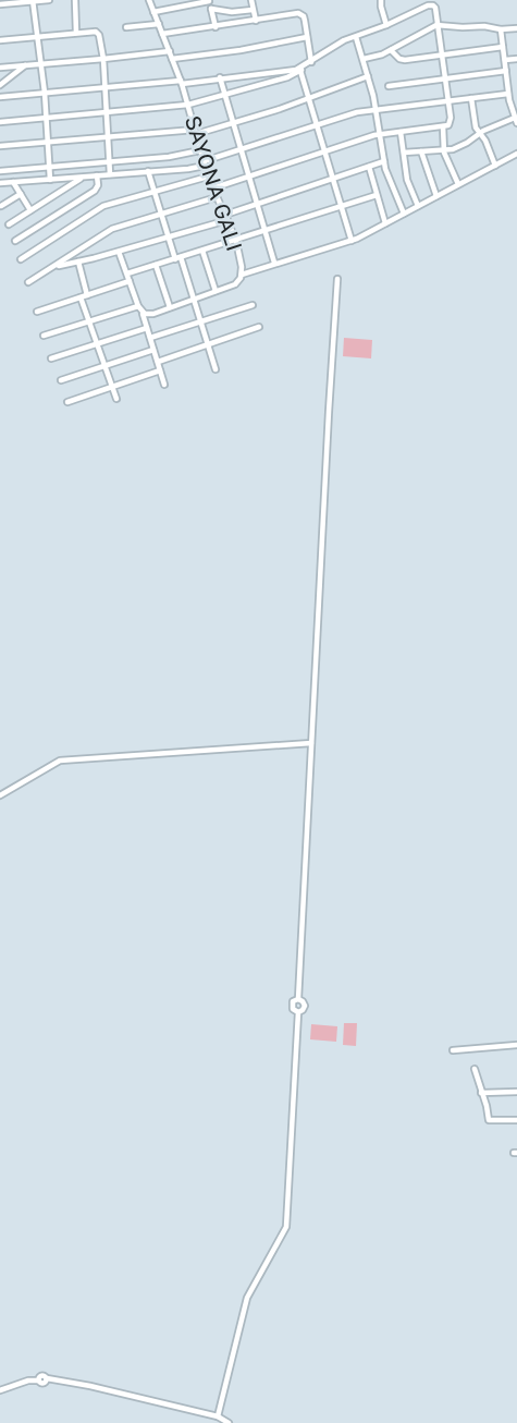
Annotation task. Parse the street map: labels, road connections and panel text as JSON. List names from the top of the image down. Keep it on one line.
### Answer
{"streets":{"street":["SAYONA GALI"]}}
